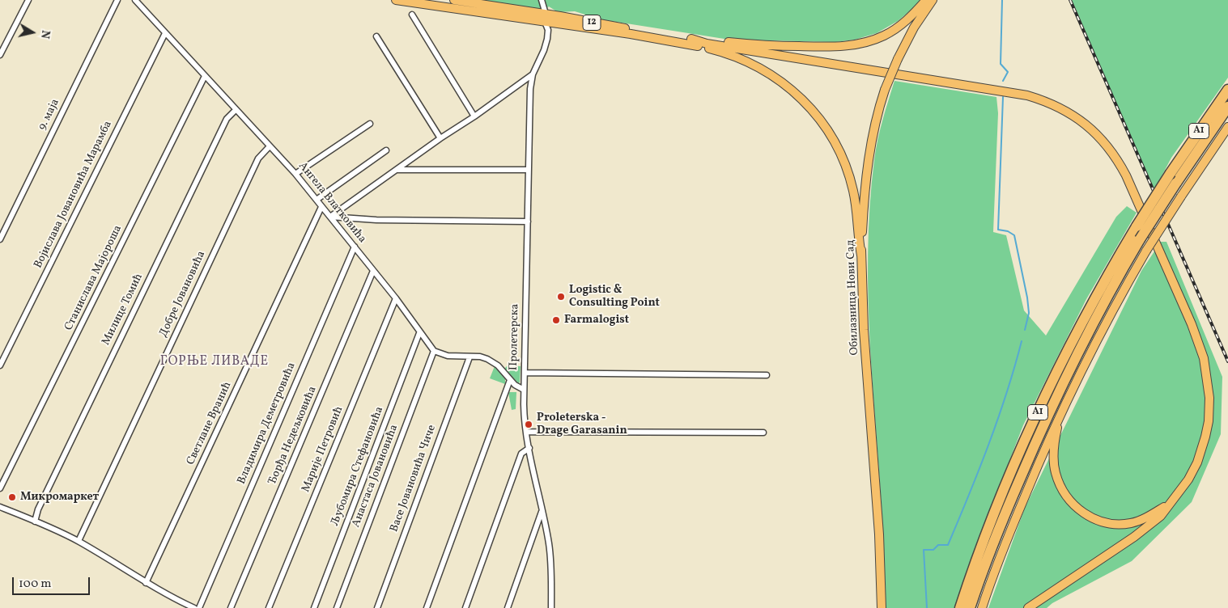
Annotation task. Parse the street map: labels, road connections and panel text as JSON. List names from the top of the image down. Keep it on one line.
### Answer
{"streets":{"highway":["A1"],"main road":["12","Обилазница Нови Сад"],"street":["9. маја","Војислава Јовановића Марамба","Ангела Влатковића","Станислава Мајороша","Добре Јовановића","Милице Томић","Пролетерска","Светлане Вранић","Владимира Деметровића","Ђорђа Недељковића","Марије Петровић","Љубомира Стефановића","Анастаса Јовановића","Васе Јовановића Чиче"]},"crossings":[["12","Пролетерска"],["Војислава Јовановића Марамба","Ангела Влатковића"],["Ангела Влатковића","Станислава Мајороша"],["Ангела Влатковића","Добре Јовановића"],["Ангела Влатковића","Милице Томић"],["Ангела Влатковића","Светлане Вранић"],["Ангела Влатковића","Владимира Деметровића"],["Ангела Влатковића","Ђорђа Недељковића"],["Ангела Влатковића","Марије Петровић"],["Ангела Влатковића","Љубомира Стефановића"],["Ангела Влатковића","Анастаса Јовановића"]],"districts":["ГОРЊЕ ЛИВАДЕ"],"places":["Logistic & Consulting Point","Farmalogist","Proleterska - Drage Garasanin","Микромаркет"],"scale_bar":"100 m","north":"right"}
